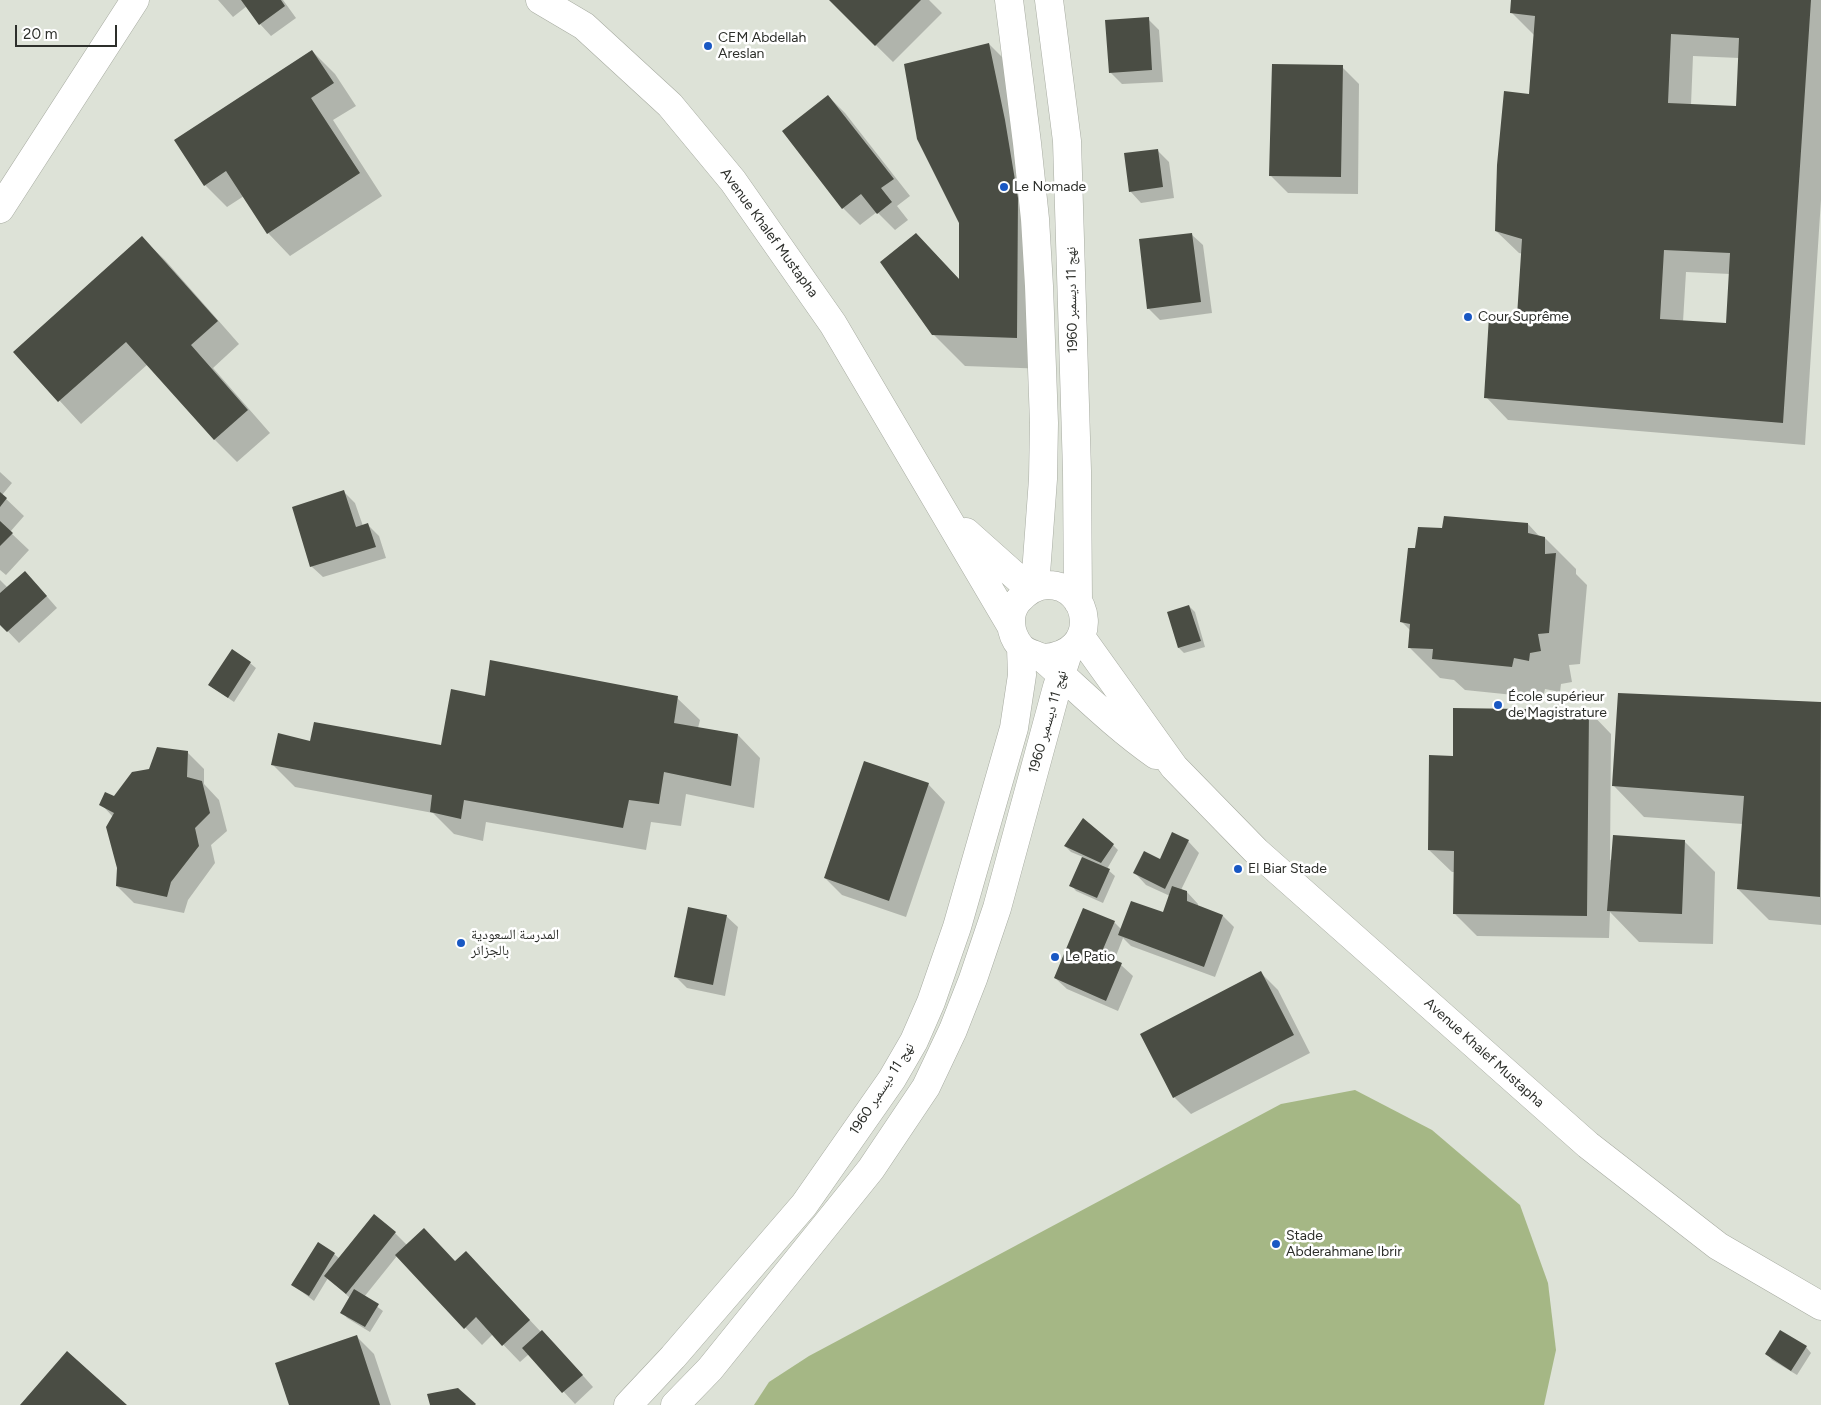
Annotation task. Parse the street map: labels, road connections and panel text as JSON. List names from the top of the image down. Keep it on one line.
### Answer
{"streets":{"main road":["Avenue Khalef Mustapha","نهج 11 ديسمبر 1960"]},"crossings":[["Avenue Khalef Mustapha","نهج 11 ديسمبر 1960"]],"places":["CEM Abdellah Areslan","Le Nomade","Cour Suprême","École supérieur de Magistrature","El Biar Stade","المدرسة السعودية بالجزائر","Le Patio","Stade Abderahmane Ibrir"],"scale_bar":"20 m"}
